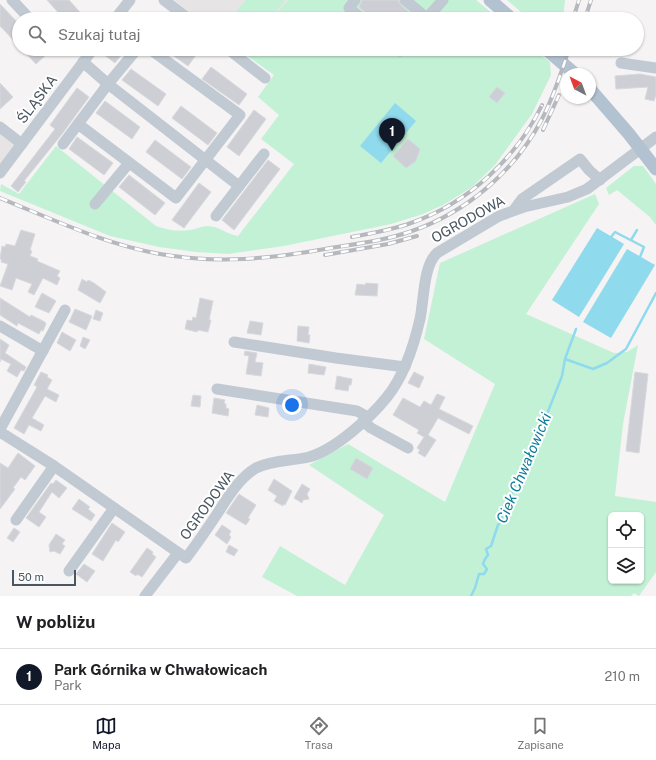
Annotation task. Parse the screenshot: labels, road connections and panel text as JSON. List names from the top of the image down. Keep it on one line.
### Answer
{"streets":{"street":["ŚLĄSKA","OGRODOWA"]},"water":["Ciek Chwałowicki"],"scale_bar":"50 m","north":"top left","page":{"search":"Szukaj tutaj","pins":"1","scale":"50 m","heading":"W pobliżu","list":[{"mark":"1","name":"Park Górnika w Chwałowicach","note":"Park","value":"210 m"}],"nav":["Mapa","Trasa","Zapisane"]}}
